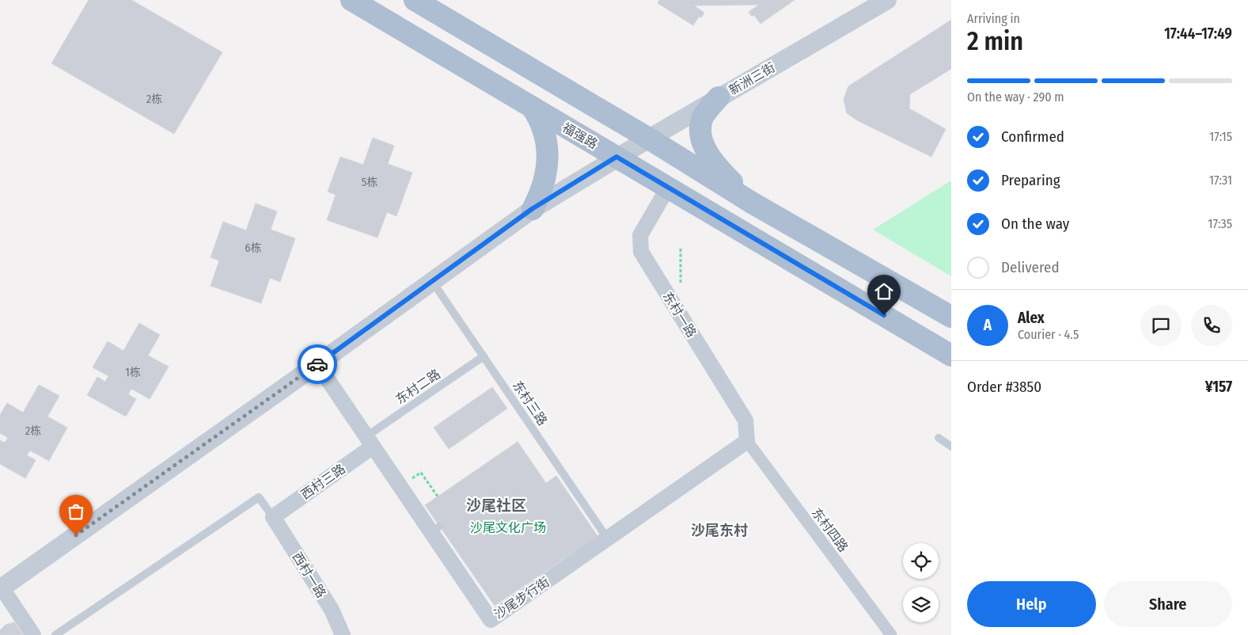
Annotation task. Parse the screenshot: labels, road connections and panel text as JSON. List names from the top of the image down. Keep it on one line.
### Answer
{"streets":{"main road":["福强路"],"street":["新洲三街","东村一路","西村三路","东村四路","西村一路","沙尾步行街"],"lane":["东村二路","东村三路"]},"crossings":[["新洲三街","福强路"],["新洲三街","东村三路"],["新洲三街","沙尾步行街"],["福强路","东村一路"],["东村一路","东村四路"],["东村一路","沙尾步行街"],["东村二路","东村三路"],["东村二路","西村三路"],["东村二路","沙尾步行街"],["东村三路","沙尾步行街"],["西村三路","西村一路"],["西村三路","沙尾步行街"],["东村四路","沙尾步行街"]],"districts":["沙尾社区","沙尾东村"],"parks":["沙尾文化广场"],"house_numbers":["2栋","5栋","6栋","1栋","2栋"],"page":{"heading":["2 min","Arriving in","17:44–17:49"],"panel":["Alex","Courier · 4.5","Order #3850","¥157"],"bar":"On the way · 290 m","list":[["Confirmed","17:15"],["Preparing","17:31"],["On the way","17:35"],"Delivered"],"round":"A","buttons":["Help","Share"]}}
